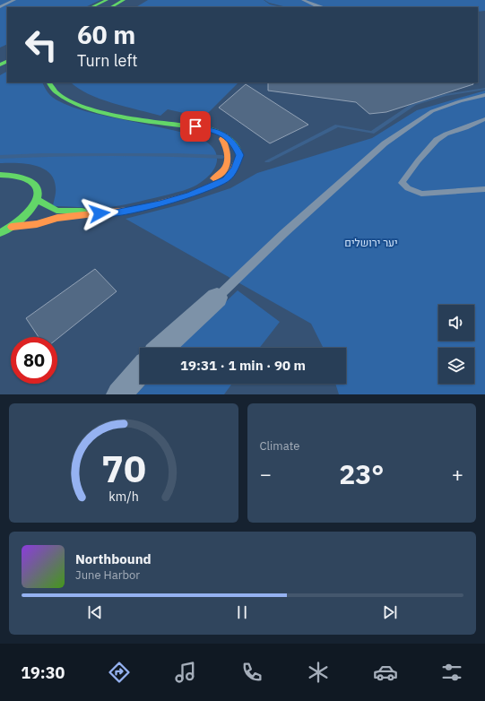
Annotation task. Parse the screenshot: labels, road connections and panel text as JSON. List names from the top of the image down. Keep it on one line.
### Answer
{"parks":["יער ירושלים"],"page":{"turn":["60 m","Turn left"],"limit":"80","trip":"19:31 · 1 min · 90 m","tile":"Climate","heat":["−","23°","+"],"song":["Northbound","June Harbor"],"tabs":"19:30","gauge":["70","km/h"]}}
